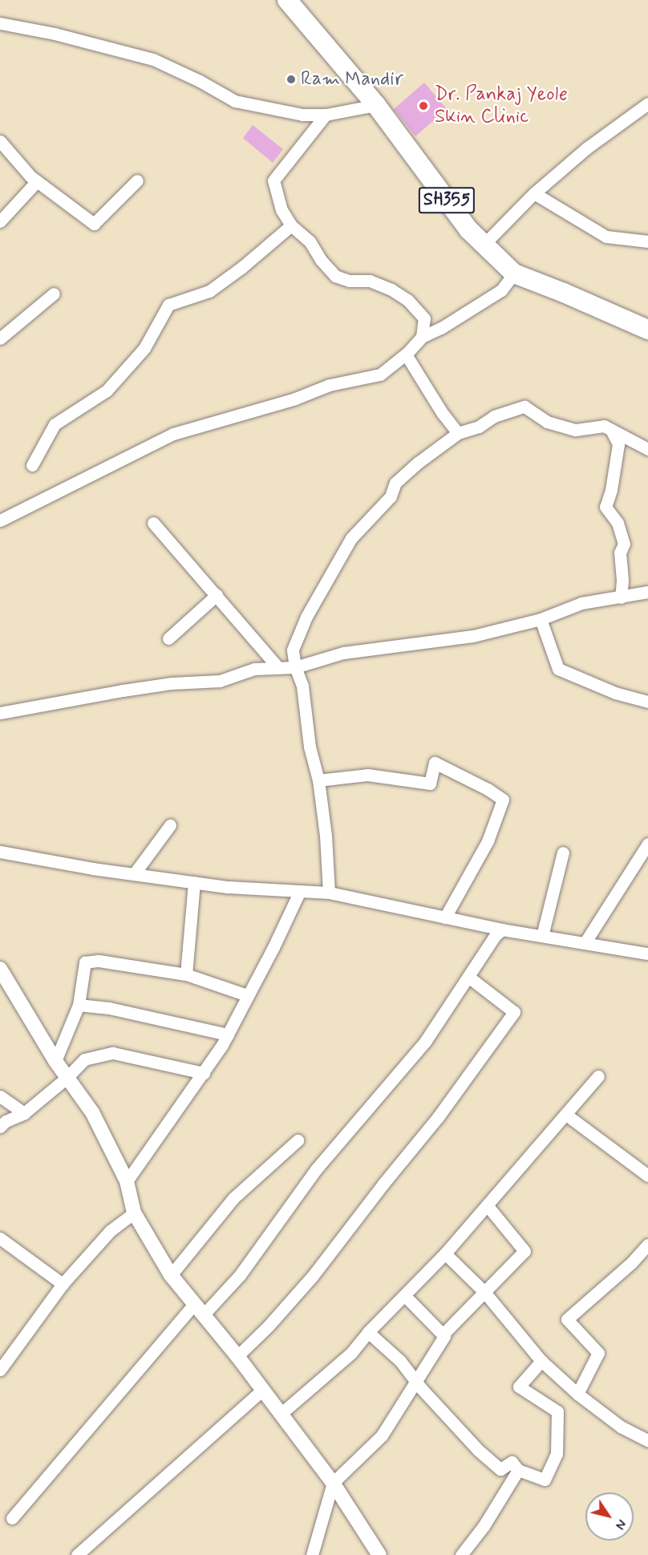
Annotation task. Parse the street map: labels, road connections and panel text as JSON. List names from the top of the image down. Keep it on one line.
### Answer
{"streets":{"main road":["SH355"]},"places":["Ram Mandir","Dr. Pankaj Yeole Skin Clinic"],"north":"bottom right"}
